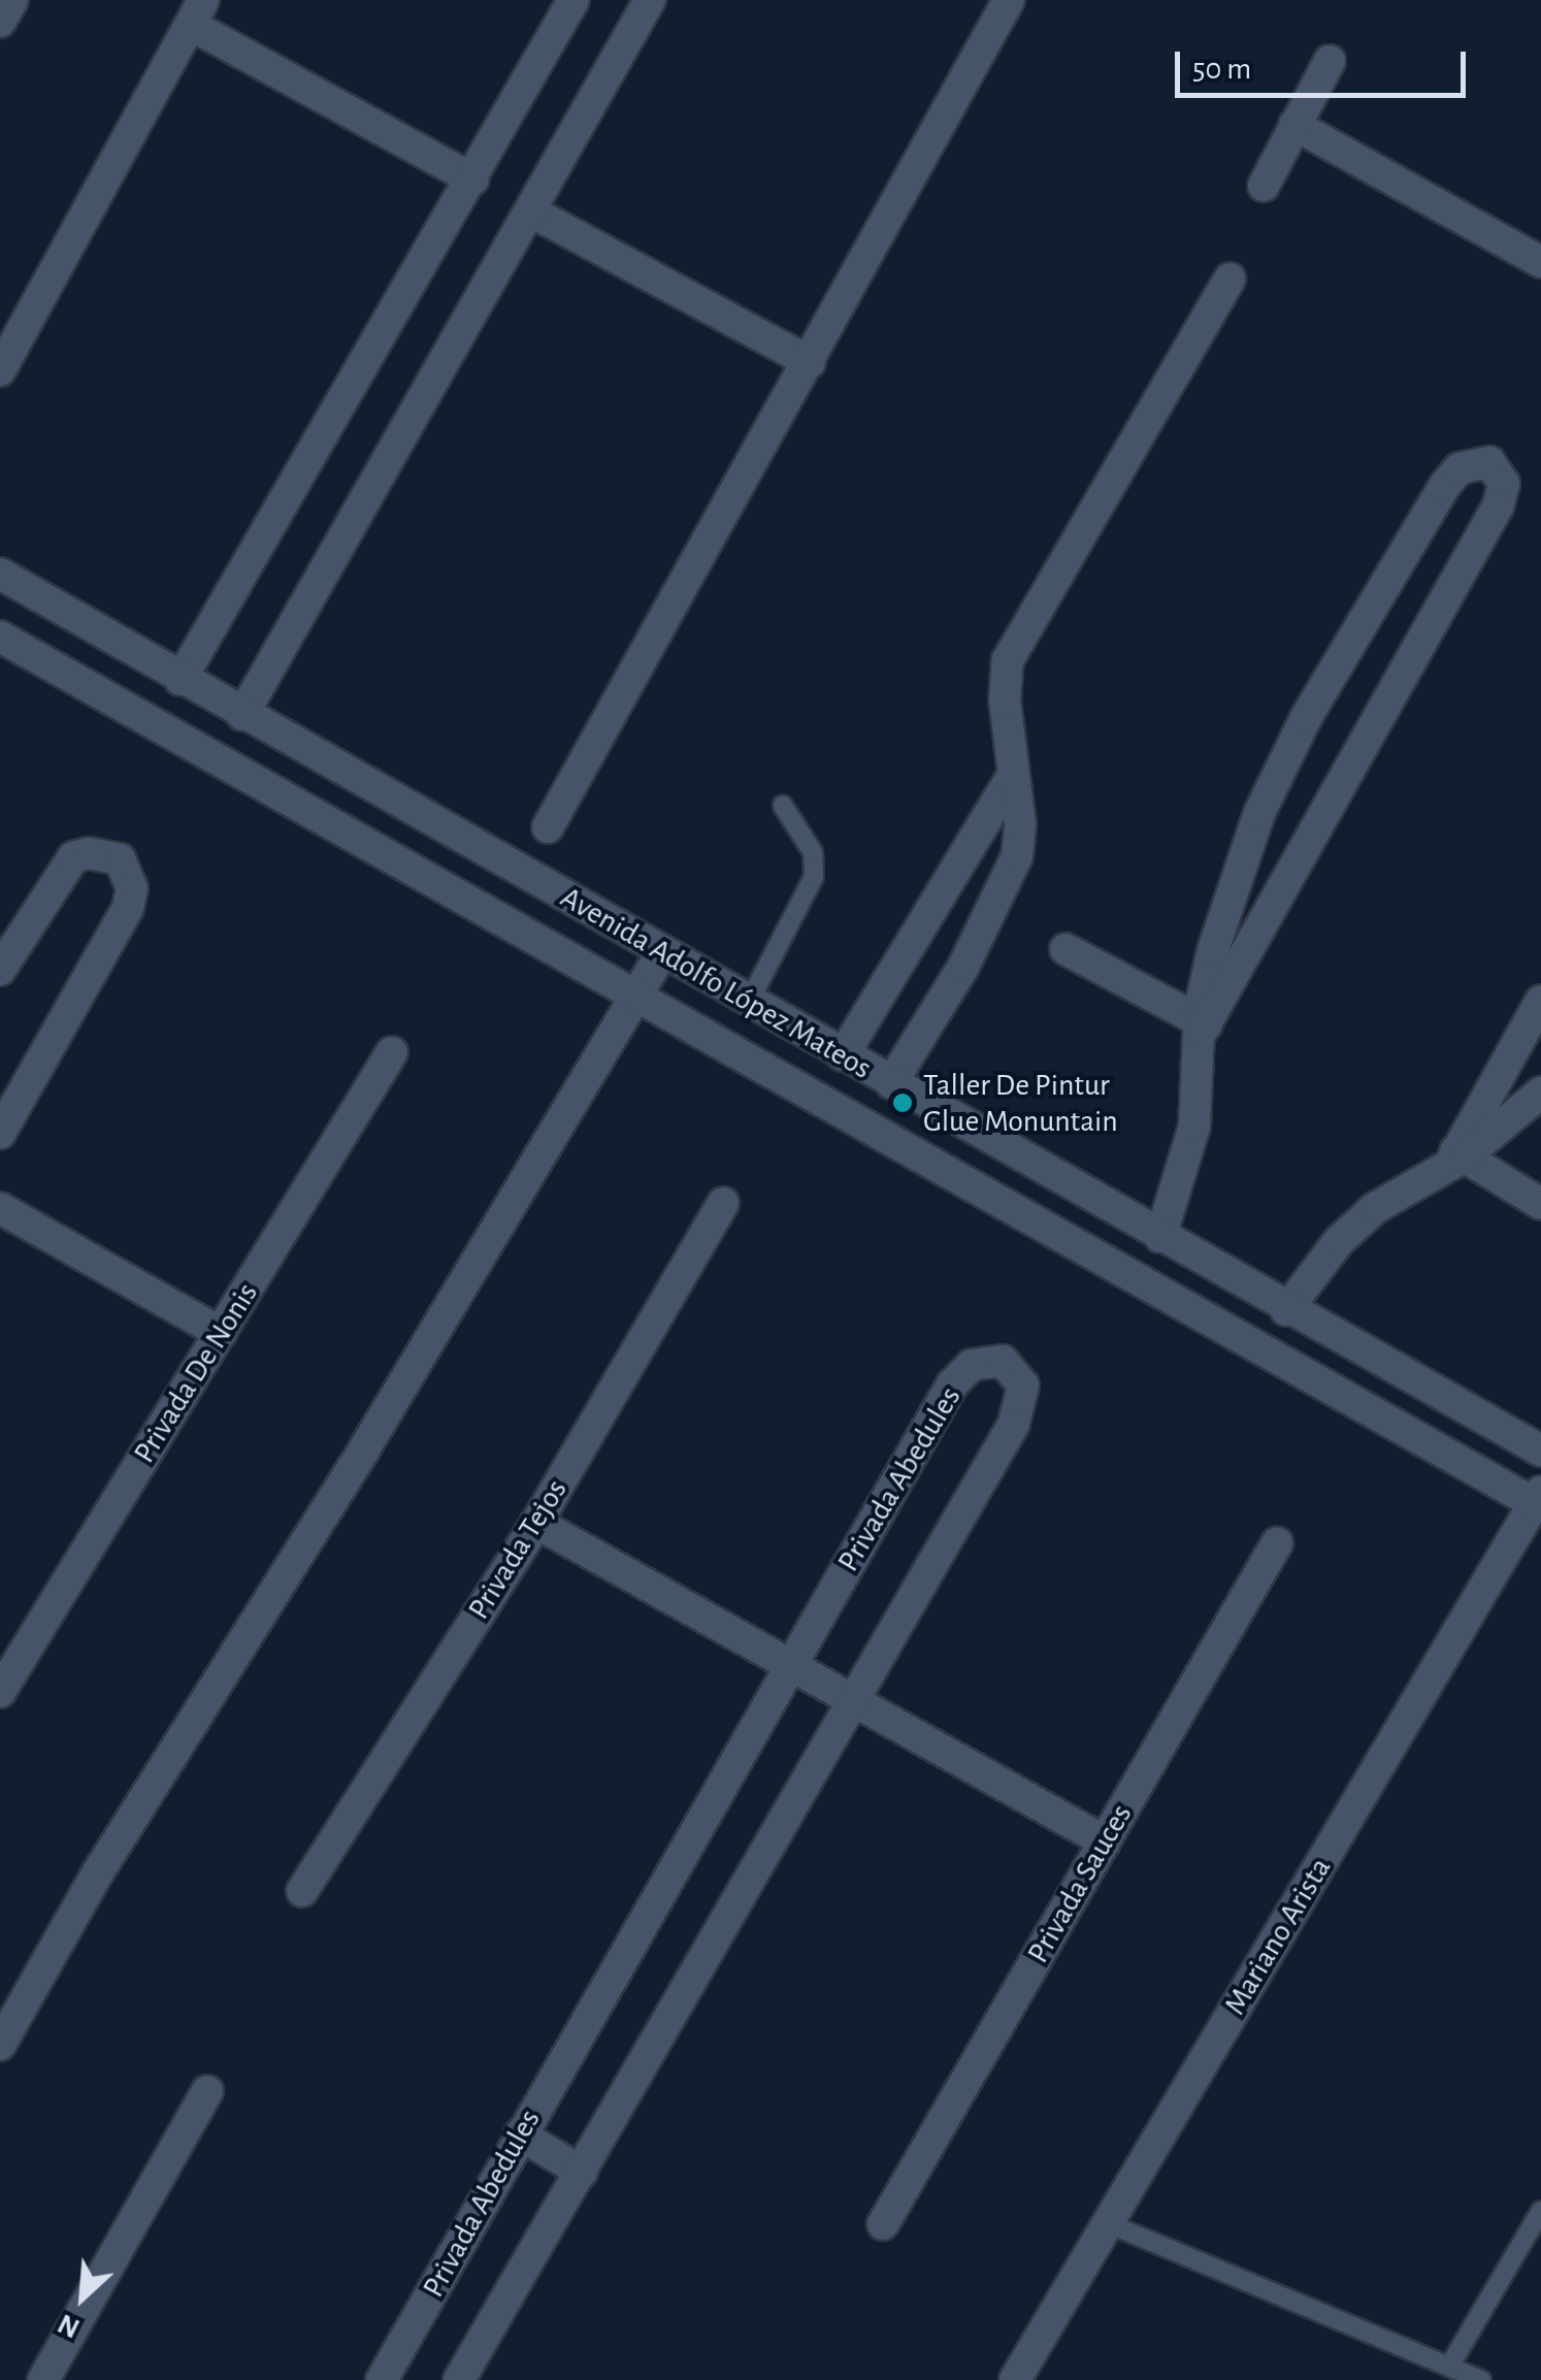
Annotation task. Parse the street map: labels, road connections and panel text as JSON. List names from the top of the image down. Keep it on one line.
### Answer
{"streets":{"street":["Avenida Adolfo López Mateos","Privada De Nonis","Privada Abedules","Privada Tejos","Privada Sauces","Mariano Arista"]},"crossings":[["Avenida Adolfo López Mateos","Mariano Arista"]],"places":["Taller De Pintur Glue Monuntain"],"scale_bar":"50 m","north":"bottom left"}
